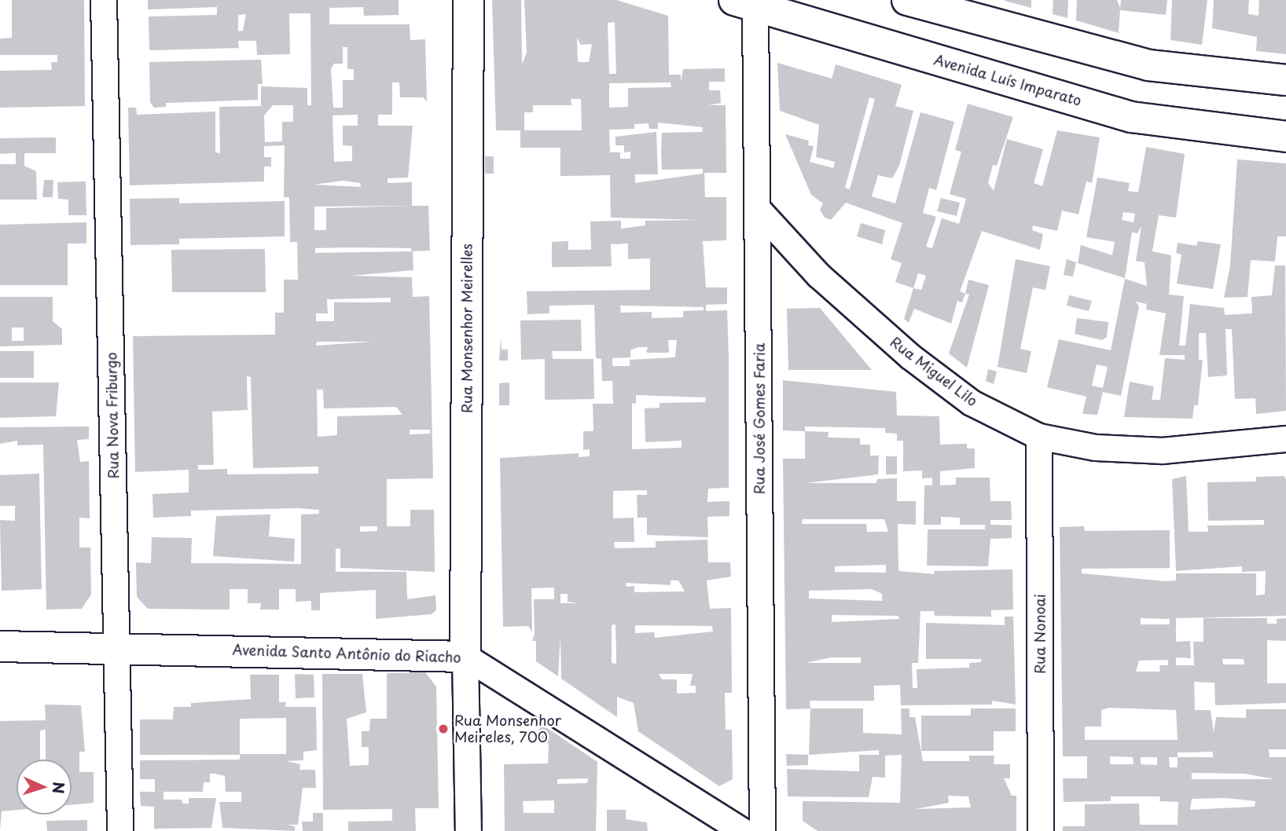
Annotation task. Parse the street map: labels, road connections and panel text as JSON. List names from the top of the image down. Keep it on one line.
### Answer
{"streets":{"street":["Avenida Luís Imparato","Rua Monsenhor Meirelles","Rua Miguel Lilo","Rua Nova Friburgo","Rua José Gomes Faria","Rua Nonoai","Avenida Santo Antônio do Riacho"]},"crossings":[["Avenida Luís Imparato","Rua José Gomes Faria"],["Rua Monsenhor Meirelles","Avenida Santo Antônio do Riacho"],["Rua Miguel Lilo","Rua José Gomes Faria"],["Rua Miguel Lilo","Rua Nonoai"],["Rua Nova Friburgo","Avenida Santo Antônio do Riacho"]],"places":["Rua Monsenhor Meireles, 700"],"north":"right"}
